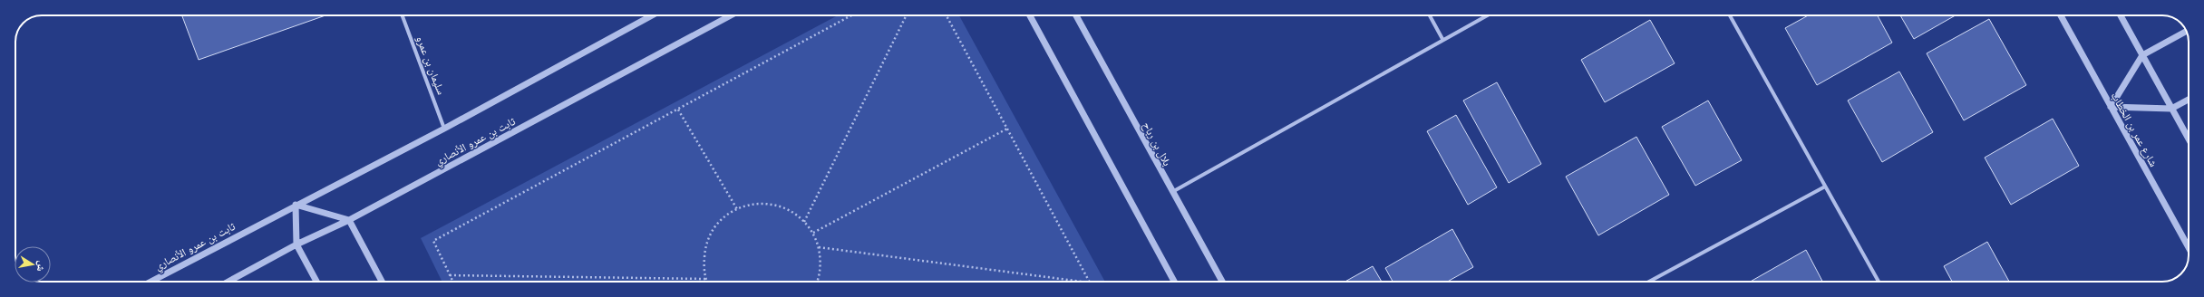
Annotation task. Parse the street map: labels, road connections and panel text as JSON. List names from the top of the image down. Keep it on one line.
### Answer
{"streets":{"street":["سليمان بن عمرو","شارع عمر بن الخطاب","ثابت بن عمرو الأنصاري","بلال بن رباح"]},"crossings":[["سليمان بن عمرو","ثابت بن عمرو الأنصاري"]],"north":"right"}
